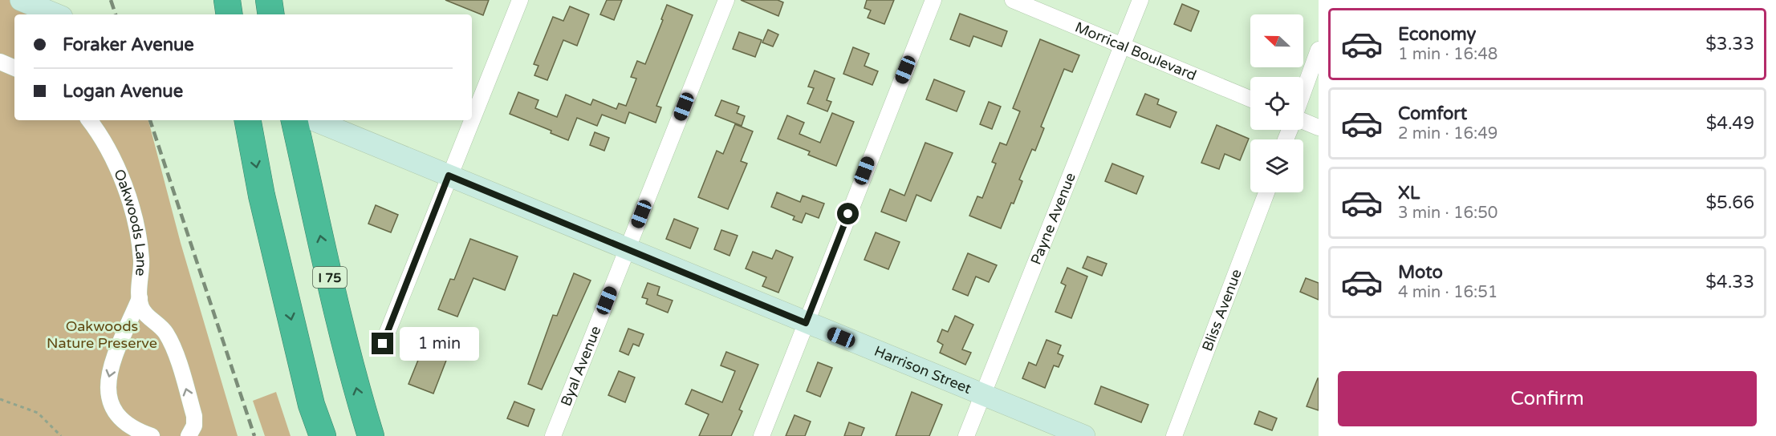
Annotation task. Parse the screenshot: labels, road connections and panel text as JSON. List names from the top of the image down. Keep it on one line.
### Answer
{"streets":{"highway":["I 75"],"street":["Morrical Boulevard","Payne Avenue","Oakwoods Lane","Bliss Avenue","Byal Avenue","Harrison Street"]},"crossings":[["Morrical Boulevard","Payne Avenue"],["Payne Avenue","Harrison Street"],["Byal Avenue","Harrison Street"]],"parks":["Oakwoods Nature Preserve"],"north":"left","page":{"list":[{"name":"Economy","note":"1 min · 16:48","value":"$3.33"},{"name":"Comfort","note":"2 min · 16:49","value":"$4.49"},{"name":"XL","note":"3 min · 16:50","value":"$5.66"},{"name":"Moto","note":"4 min · 16:51","value":"$4.33"}],"banner":["Foraker Avenue","Logan Avenue"],"bubble":"1 min","buttons":"Confirm"}}
